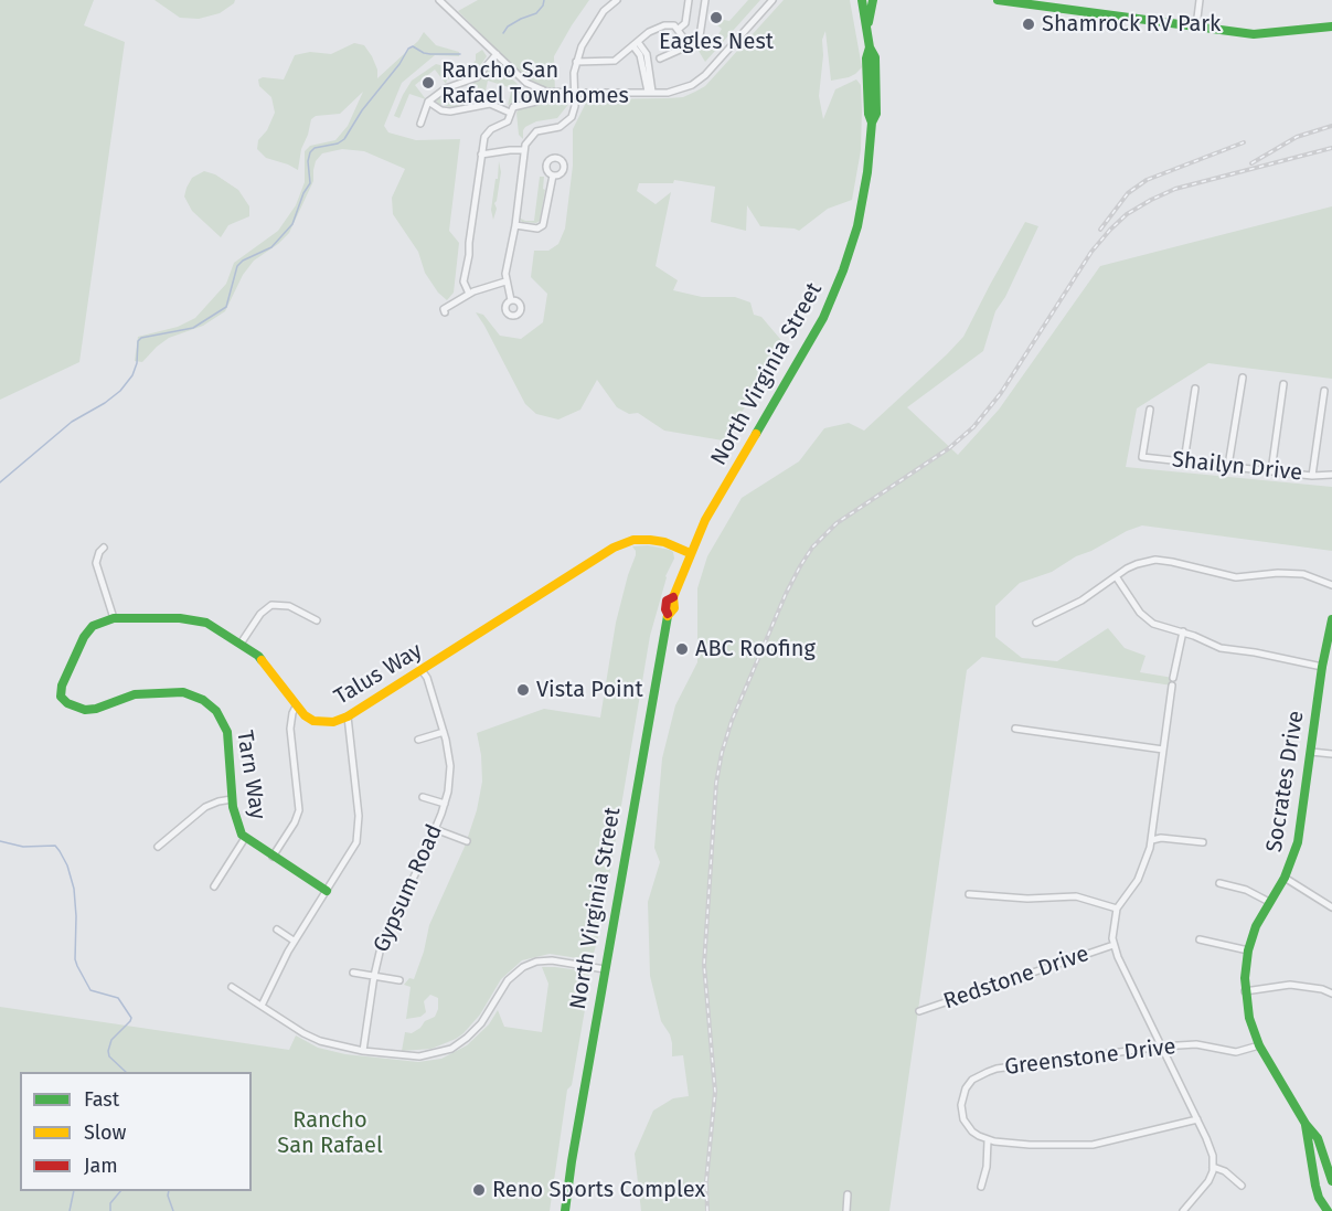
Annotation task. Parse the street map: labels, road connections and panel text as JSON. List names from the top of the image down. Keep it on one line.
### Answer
{"streets":{"street":["North Virginia Street","Shailyn Drive","Talus Way","Tarn Way","Socrates Drive","Gypsum Road","Redstone Drive","Greenstone Drive"]},"crossings":[["North Virginia Street","Talus Way"],["Talus Way","Tarn Way"],["Talus Way","Gypsum Road"],["Socrates Drive","Greenstone Drive"]],"parks":["Rancho San Rafael"],"places":["Eagles Nest","Shamrock RV Park","Rancho San Rafael Townhomes","ABC Roofing","Vista Point","Reno Sports Complex"],"legend":["Fast","Slow","Jam"]}
